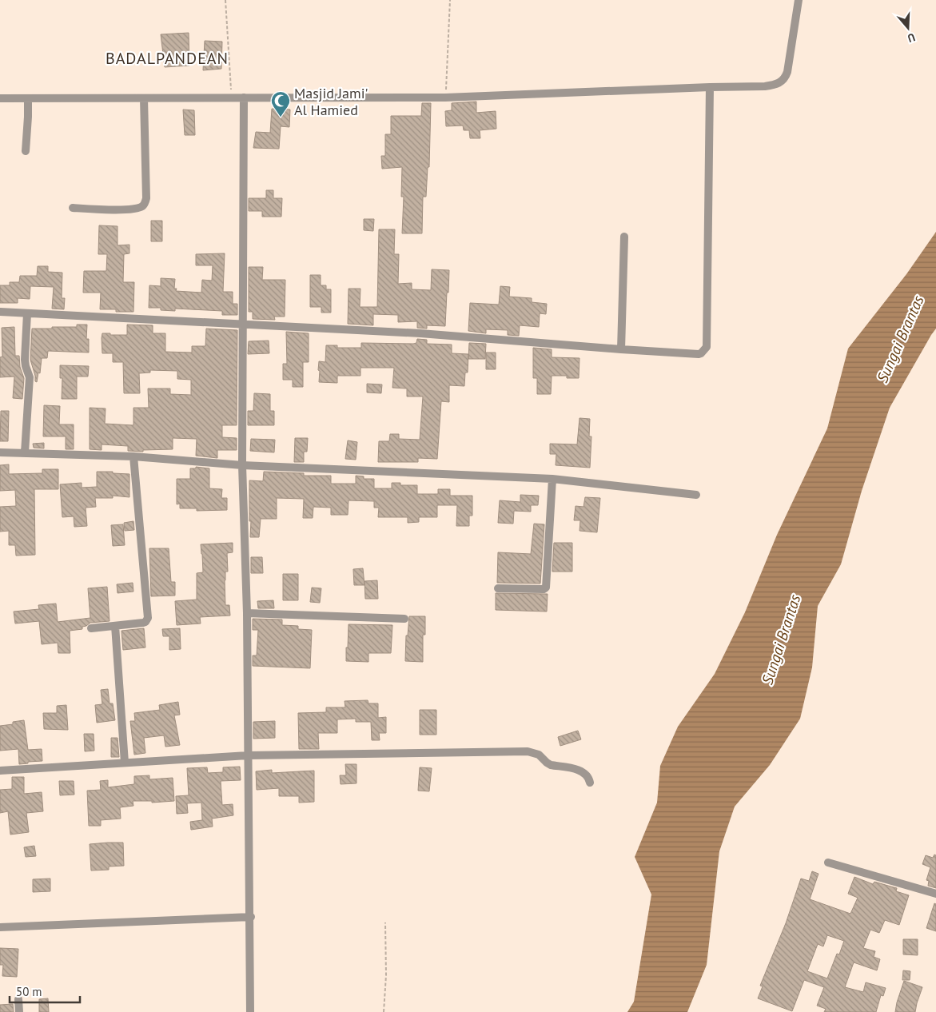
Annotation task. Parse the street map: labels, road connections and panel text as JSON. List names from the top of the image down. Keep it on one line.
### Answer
{"districts":["BADALPANDEAN"],"water":["Sungai Brantas"],"places":{"mosque":["Masjid Jami' Al Hamied"]},"scale_bar":"50 m","north":"bottom"}
